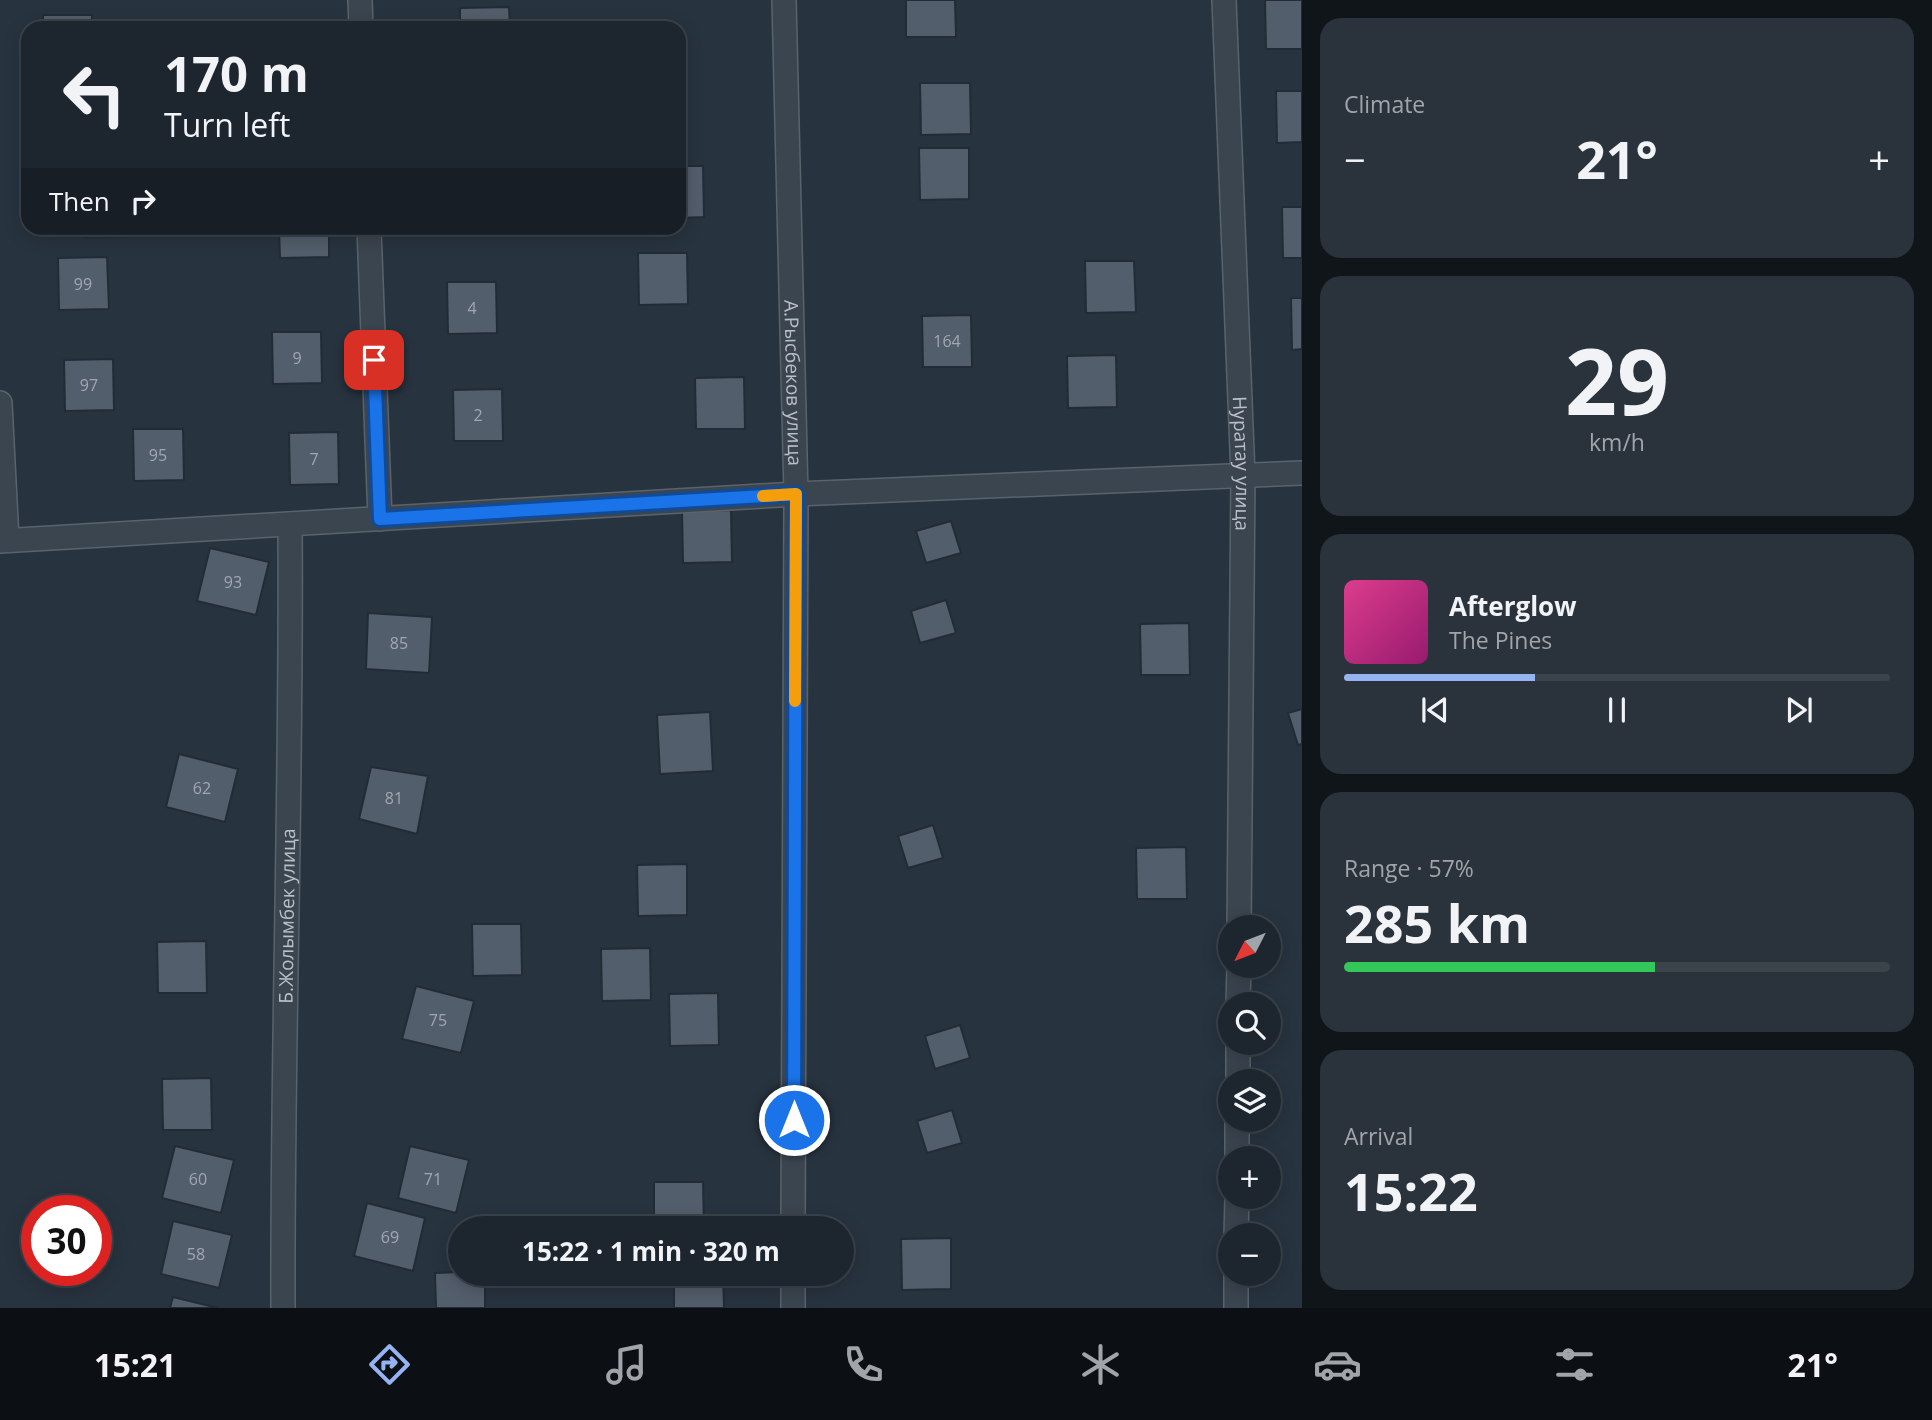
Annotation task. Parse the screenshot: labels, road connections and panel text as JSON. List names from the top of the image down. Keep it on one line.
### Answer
{"streets":{"street":["А.Рысбеков улица","Нуратау улица","Б.Жолымбек улица"]},"house_numbers":["99","4","164","9","97","2","95","7","93","85","62","81","75","60","71","69","58"],"north":"bottom left","page":{"tile":["Climate",["29","km/h"],["Range · 57%","285 km"],["Arrival","15:22"]],"turn":["170 m","Turn left"],"heat":["−","21°","+"],"then":"Then","song":["Afterglow","The Pines"],"map_buttons":["+","−"],"limit":"30","trip":"15:22 · 1 min · 320 m","tabs":["15:21","21°"]}}
